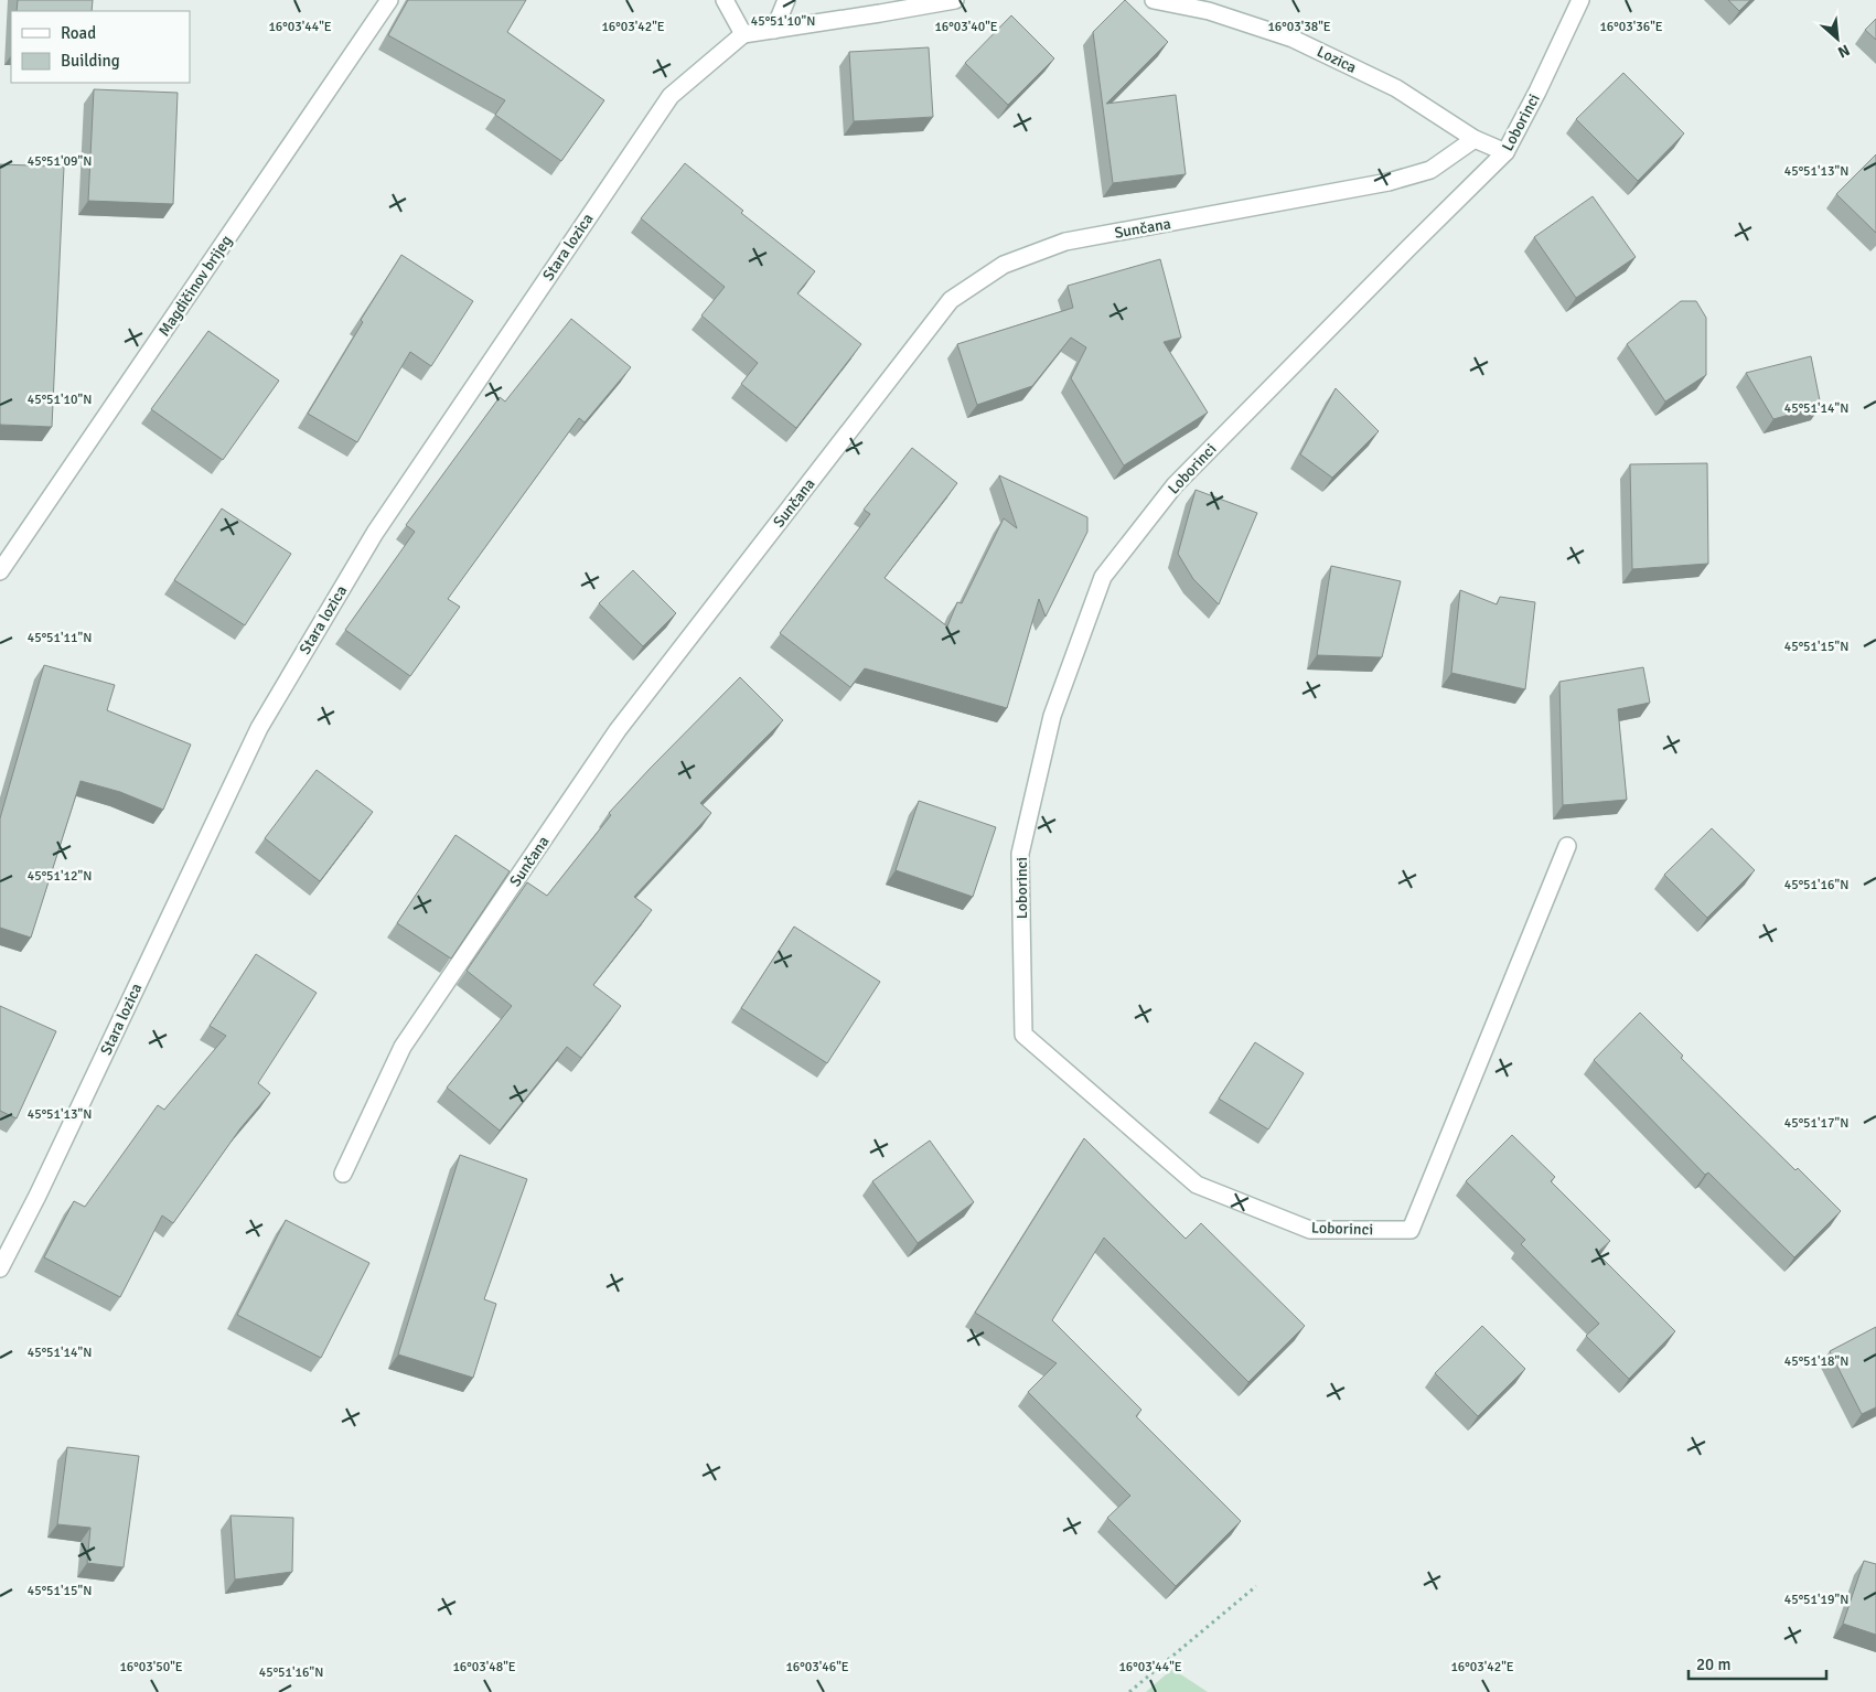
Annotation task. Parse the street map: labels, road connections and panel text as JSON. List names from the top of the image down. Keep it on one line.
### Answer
{"streets":{"street":["Lozica","Loborinci","Sunčana","Stara lozica","Magdičinov brijeg"]},"crossings":[["Lozica","Loborinci"],["Lozica","Sunčana"]],"legend":["Road","Building"],"scale_bar":"20 m","north":"bottom right","coordinates":["45°51'10\"N","16°03'44\"E","16°03'42\"E","16°03'40\"E","16°03'38\"E","16°03'36\"E","45°51'09\"N","45°51'13\"N","45°51'14\"N","45°51'11\"N","45°51'15\"N","45°51'12\"N","45°51'16\"N","45°51'17\"N","45°51'18\"N","45°51'19\"N","16°03'50\"E","16°03'48\"E","16°03'46\"E"]}
